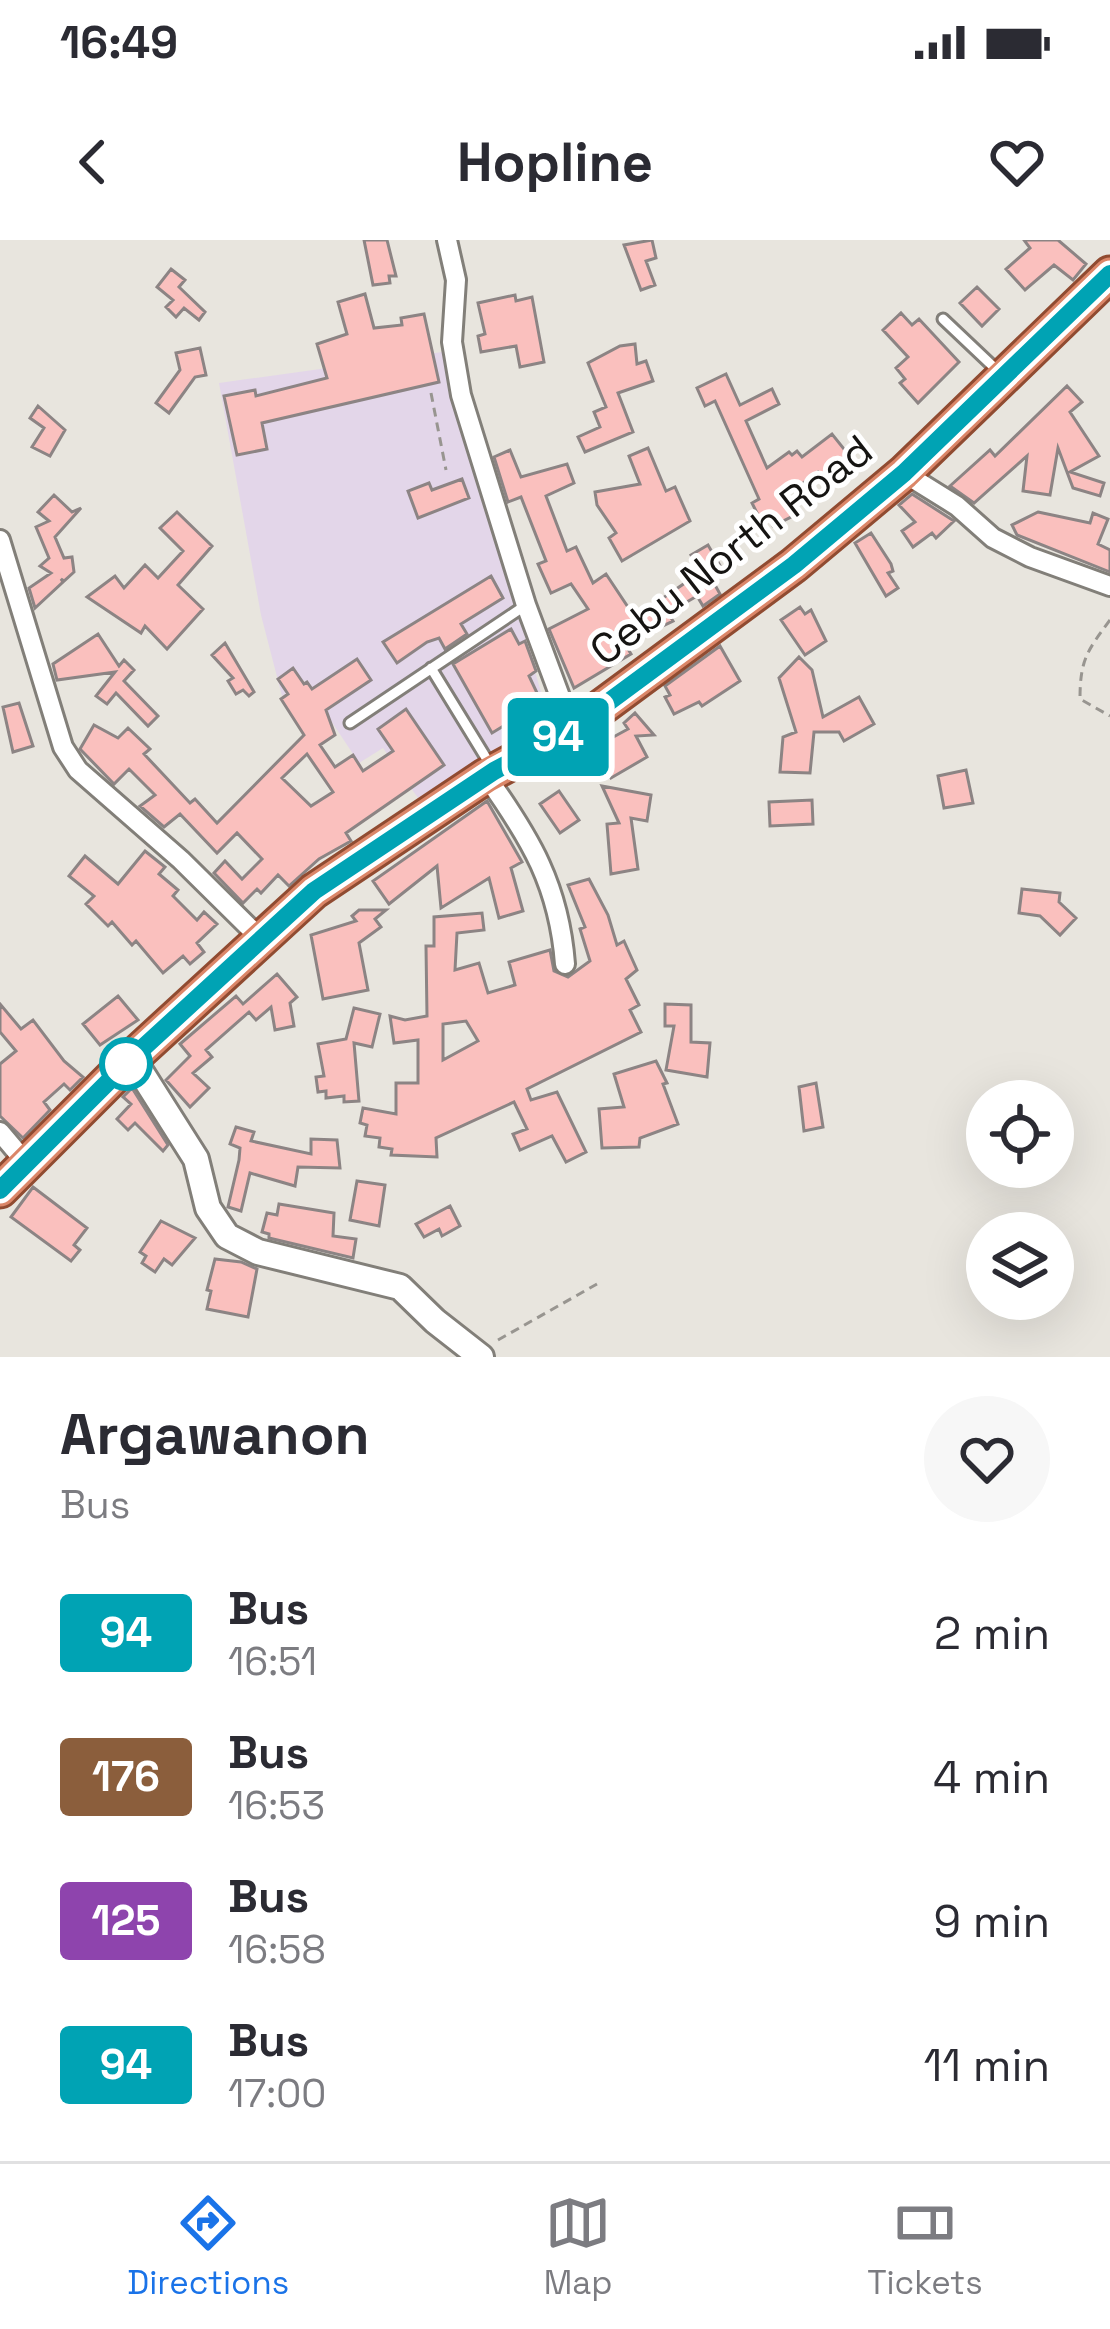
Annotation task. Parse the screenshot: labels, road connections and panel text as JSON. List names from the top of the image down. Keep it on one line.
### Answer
{"streets":{"highway":["Cebu North Road"]},"lines":["bus line 94"],"page":{"status":"16:49","header":"Hopline","on_map":"94","heading":["Argawanon","Bus"],"list":[{"mark":"94","name":"Bus","note":"16:51","value":"2 min"},{"mark":"176","name":"Bus","note":"16:53","value":"4 min"},{"mark":"125","name":"Bus","note":"16:58","value":"9 min"},{"mark":"94","name":"Bus","note":"17:00","value":"11 min"}],"tabs":["Directions","Map","Tickets"]}}
